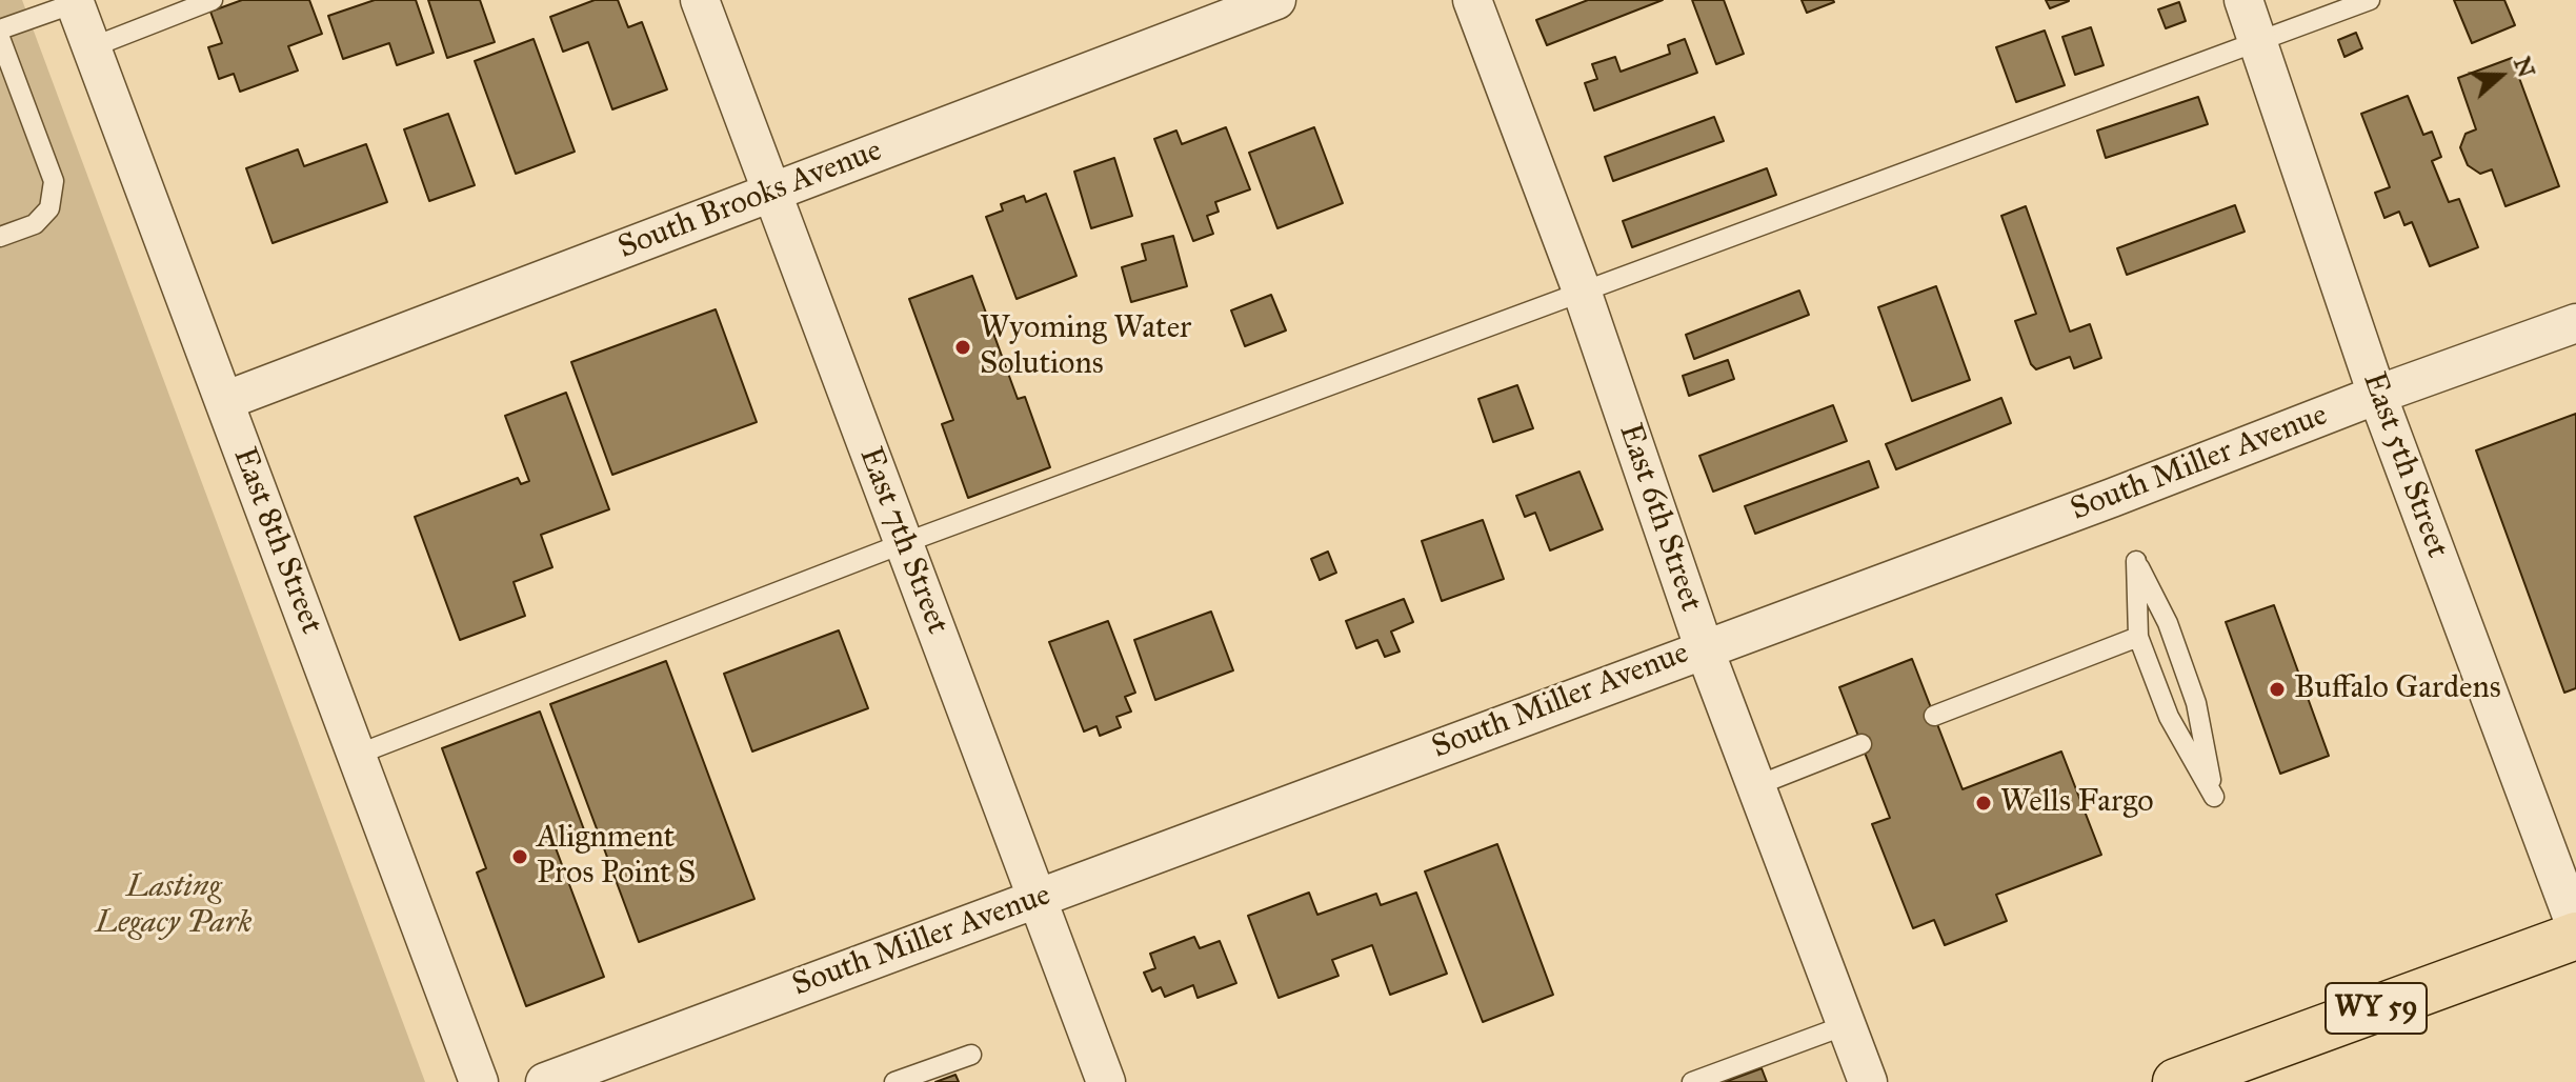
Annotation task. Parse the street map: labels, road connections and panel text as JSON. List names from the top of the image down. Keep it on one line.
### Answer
{"streets":{"main road":["WY 59"],"street":["South Brooks Avenue","South Miller Avenue","East 5th Street","East 6th Street","East 8th Street","East 7th Street"]},"crossings":[["South Brooks Avenue","East 8th Street"],["South Brooks Avenue","East 7th Street"],["South Miller Avenue","East 5th Street"],["South Miller Avenue","East 6th Street"],["South Miller Avenue","East 7th Street"]],"parks":["Lasting Legacy Park"],"places":["Wyoming Water Solutions","Buffalo Gardens","Wells Fargo","Alignment Pros Point S"],"north":"right"}
